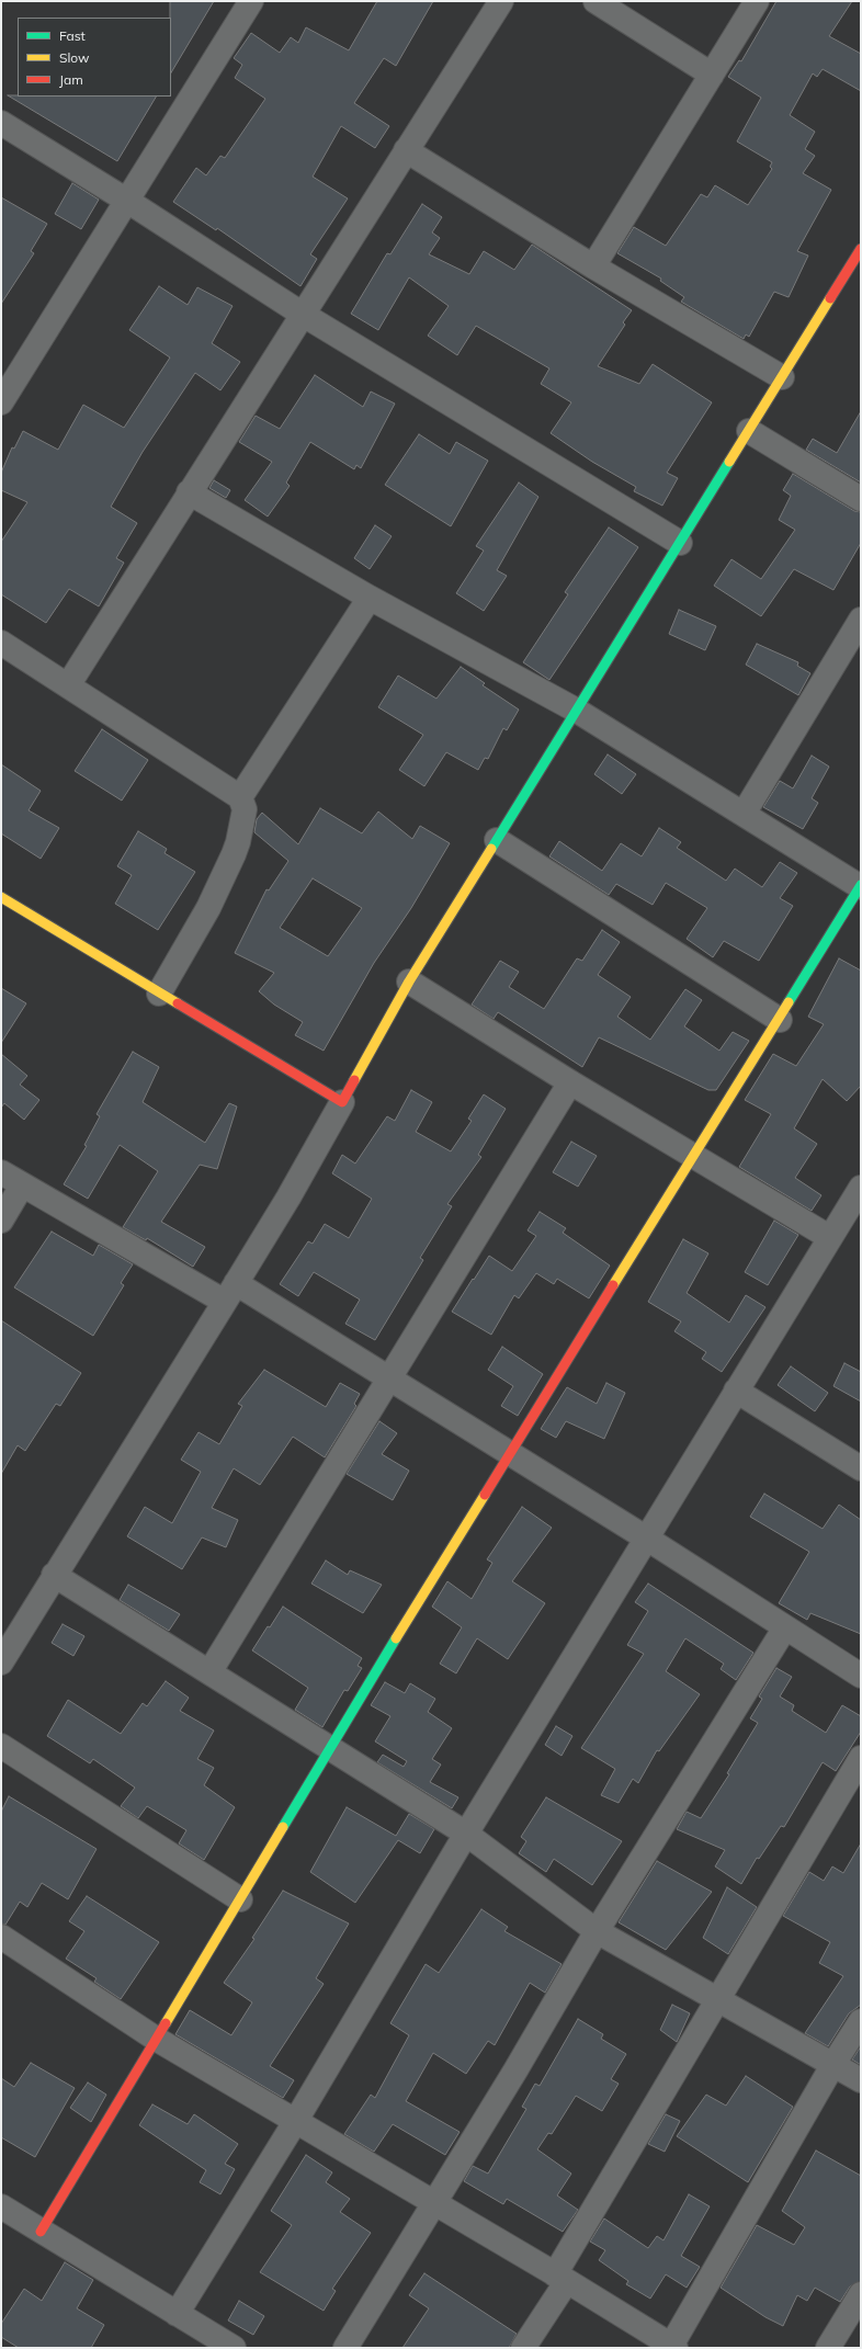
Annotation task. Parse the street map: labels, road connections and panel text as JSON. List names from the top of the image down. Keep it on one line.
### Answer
{"legend":["Fast","Slow","Jam"]}
